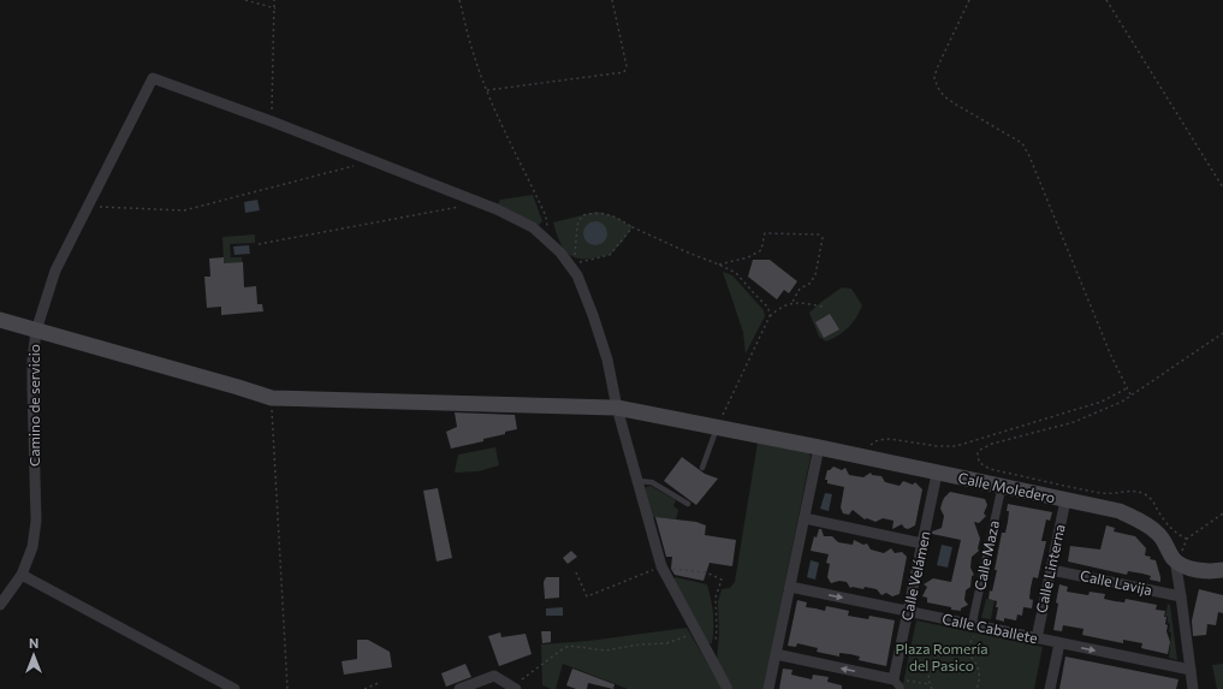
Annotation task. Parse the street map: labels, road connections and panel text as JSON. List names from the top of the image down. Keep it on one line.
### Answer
{"streets":{"main road":["Calle Moledero"],"street":["Camino de servicio","Calle Maza","Calle Linterna","Calle Velámen","Calle Lavija","Calle Caballete"]},"crossings":[["Camino de servicio","Calle Moledero"],["Calle Moledero","Calle Maza"],["Calle Moledero","Calle Linterna"],["Calle Moledero","Calle Velámen"],["Calle Maza","Calle Caballete"],["Calle Linterna","Calle Lavija"],["Calle Linterna","Calle Caballete"],["Calle Velámen","Calle Caballete"]],"parks":["Plaza Romería del Pasico"],"north":"top"}
